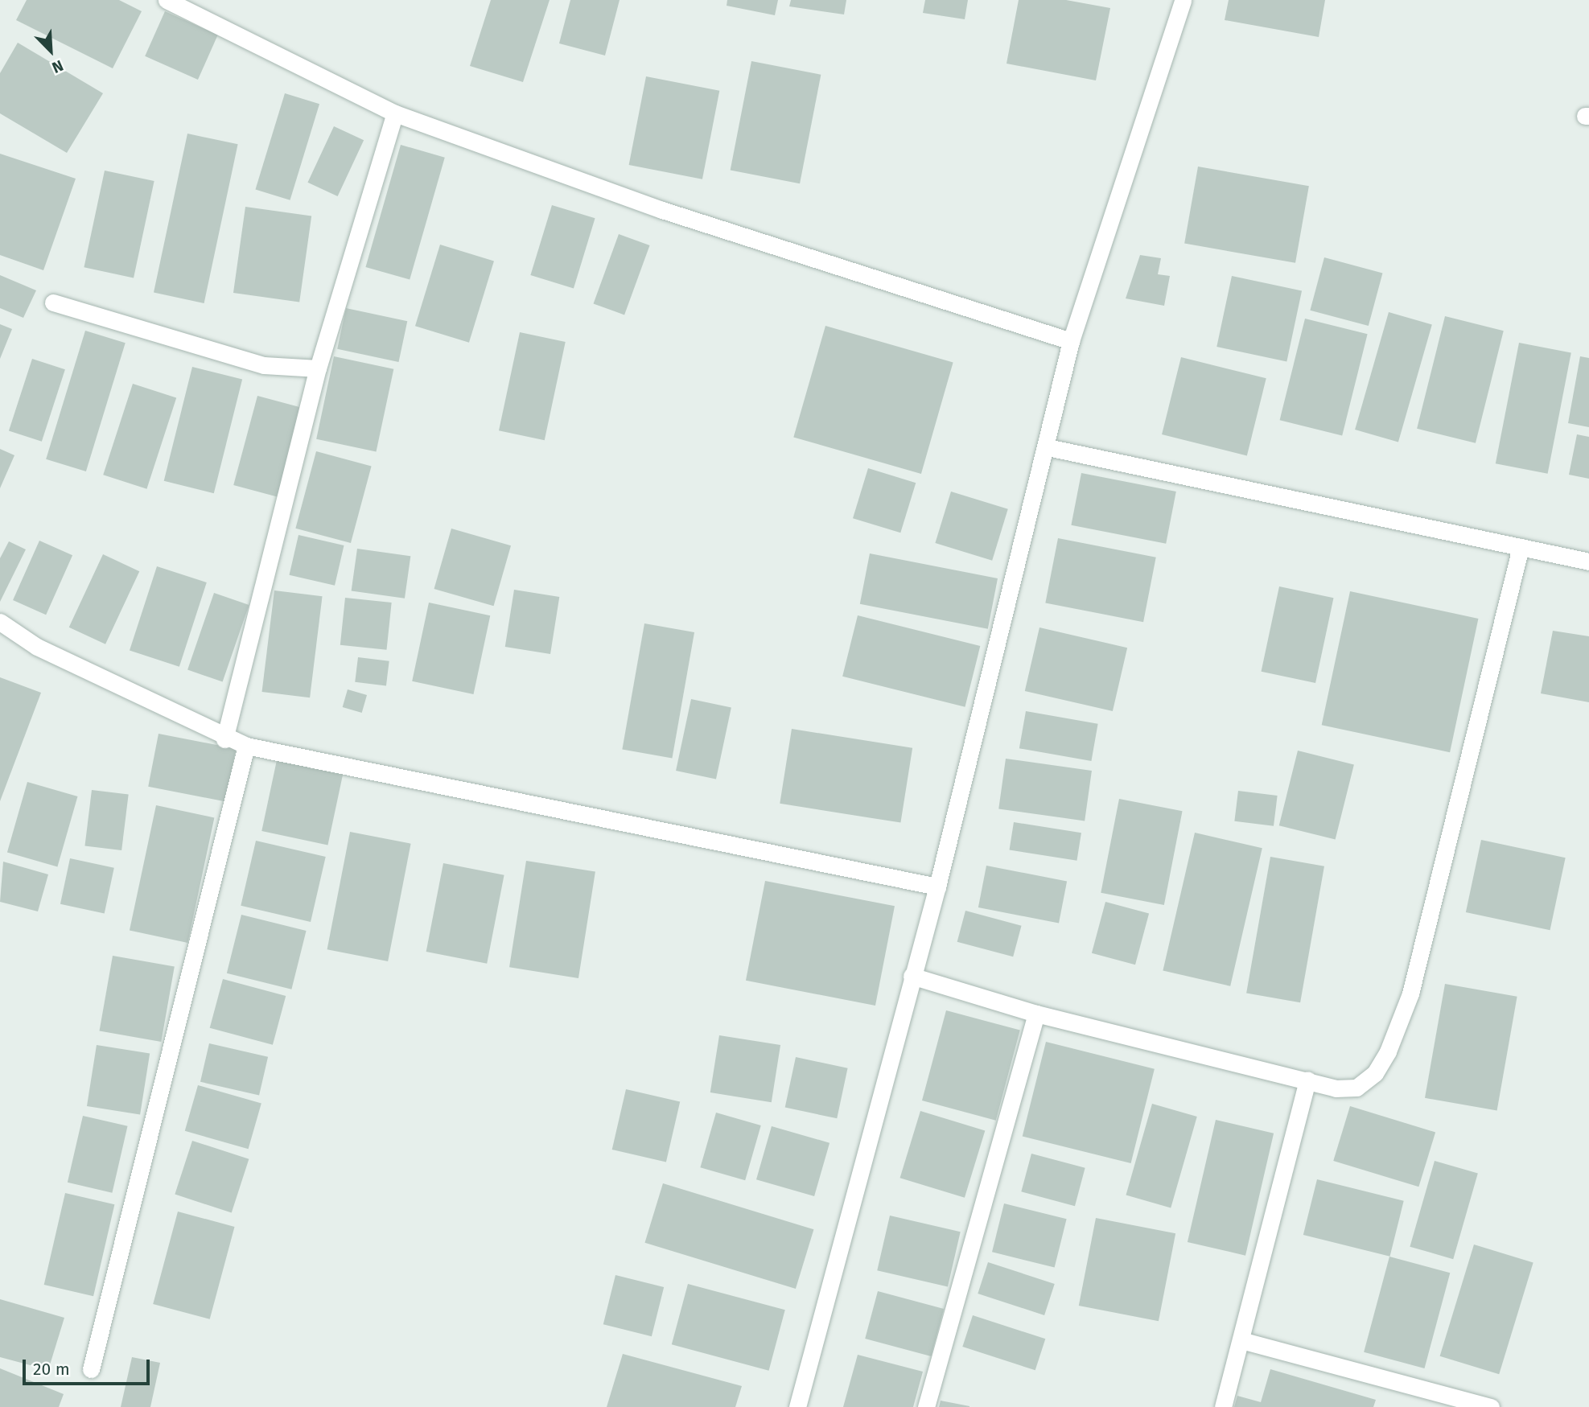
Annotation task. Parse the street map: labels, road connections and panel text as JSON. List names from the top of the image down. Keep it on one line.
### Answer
{"scale_bar":"20 m","north":"bottom right"}
